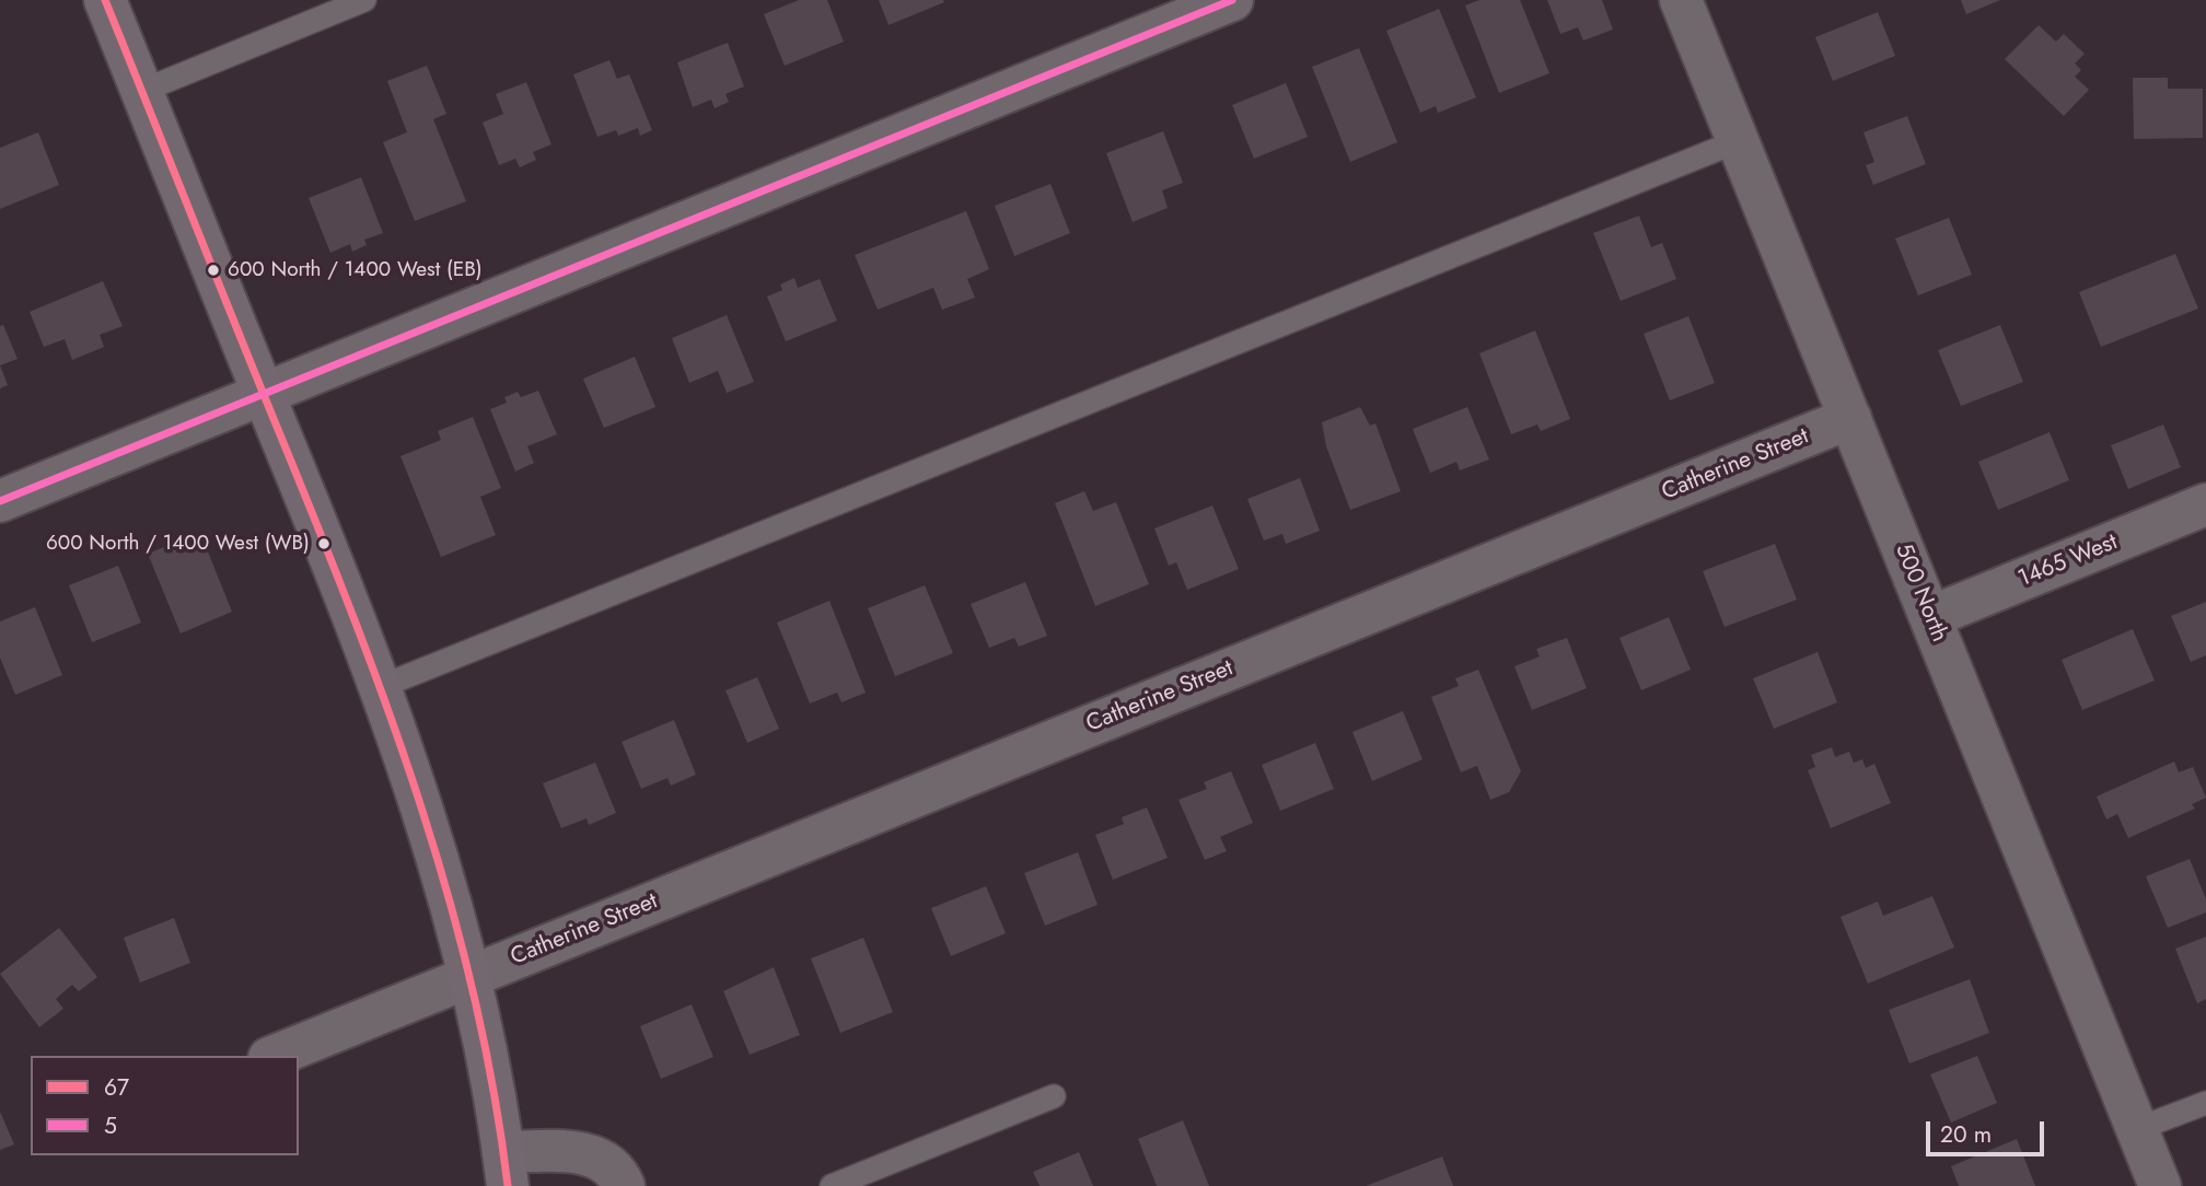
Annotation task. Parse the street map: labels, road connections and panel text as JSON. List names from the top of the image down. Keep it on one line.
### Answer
{"streets":{"street":["Catherine Street","1465 West","500 North"]},"crossings":[["Catherine Street","500 North"],["1465 West","500 North"]],"places":["600 North / 1400 West (EB)","600 North / 1400 West (WB)"],"lines":["transit line 67","transit line 5"],"legend":["67","5"],"scale_bar":"20 m"}
